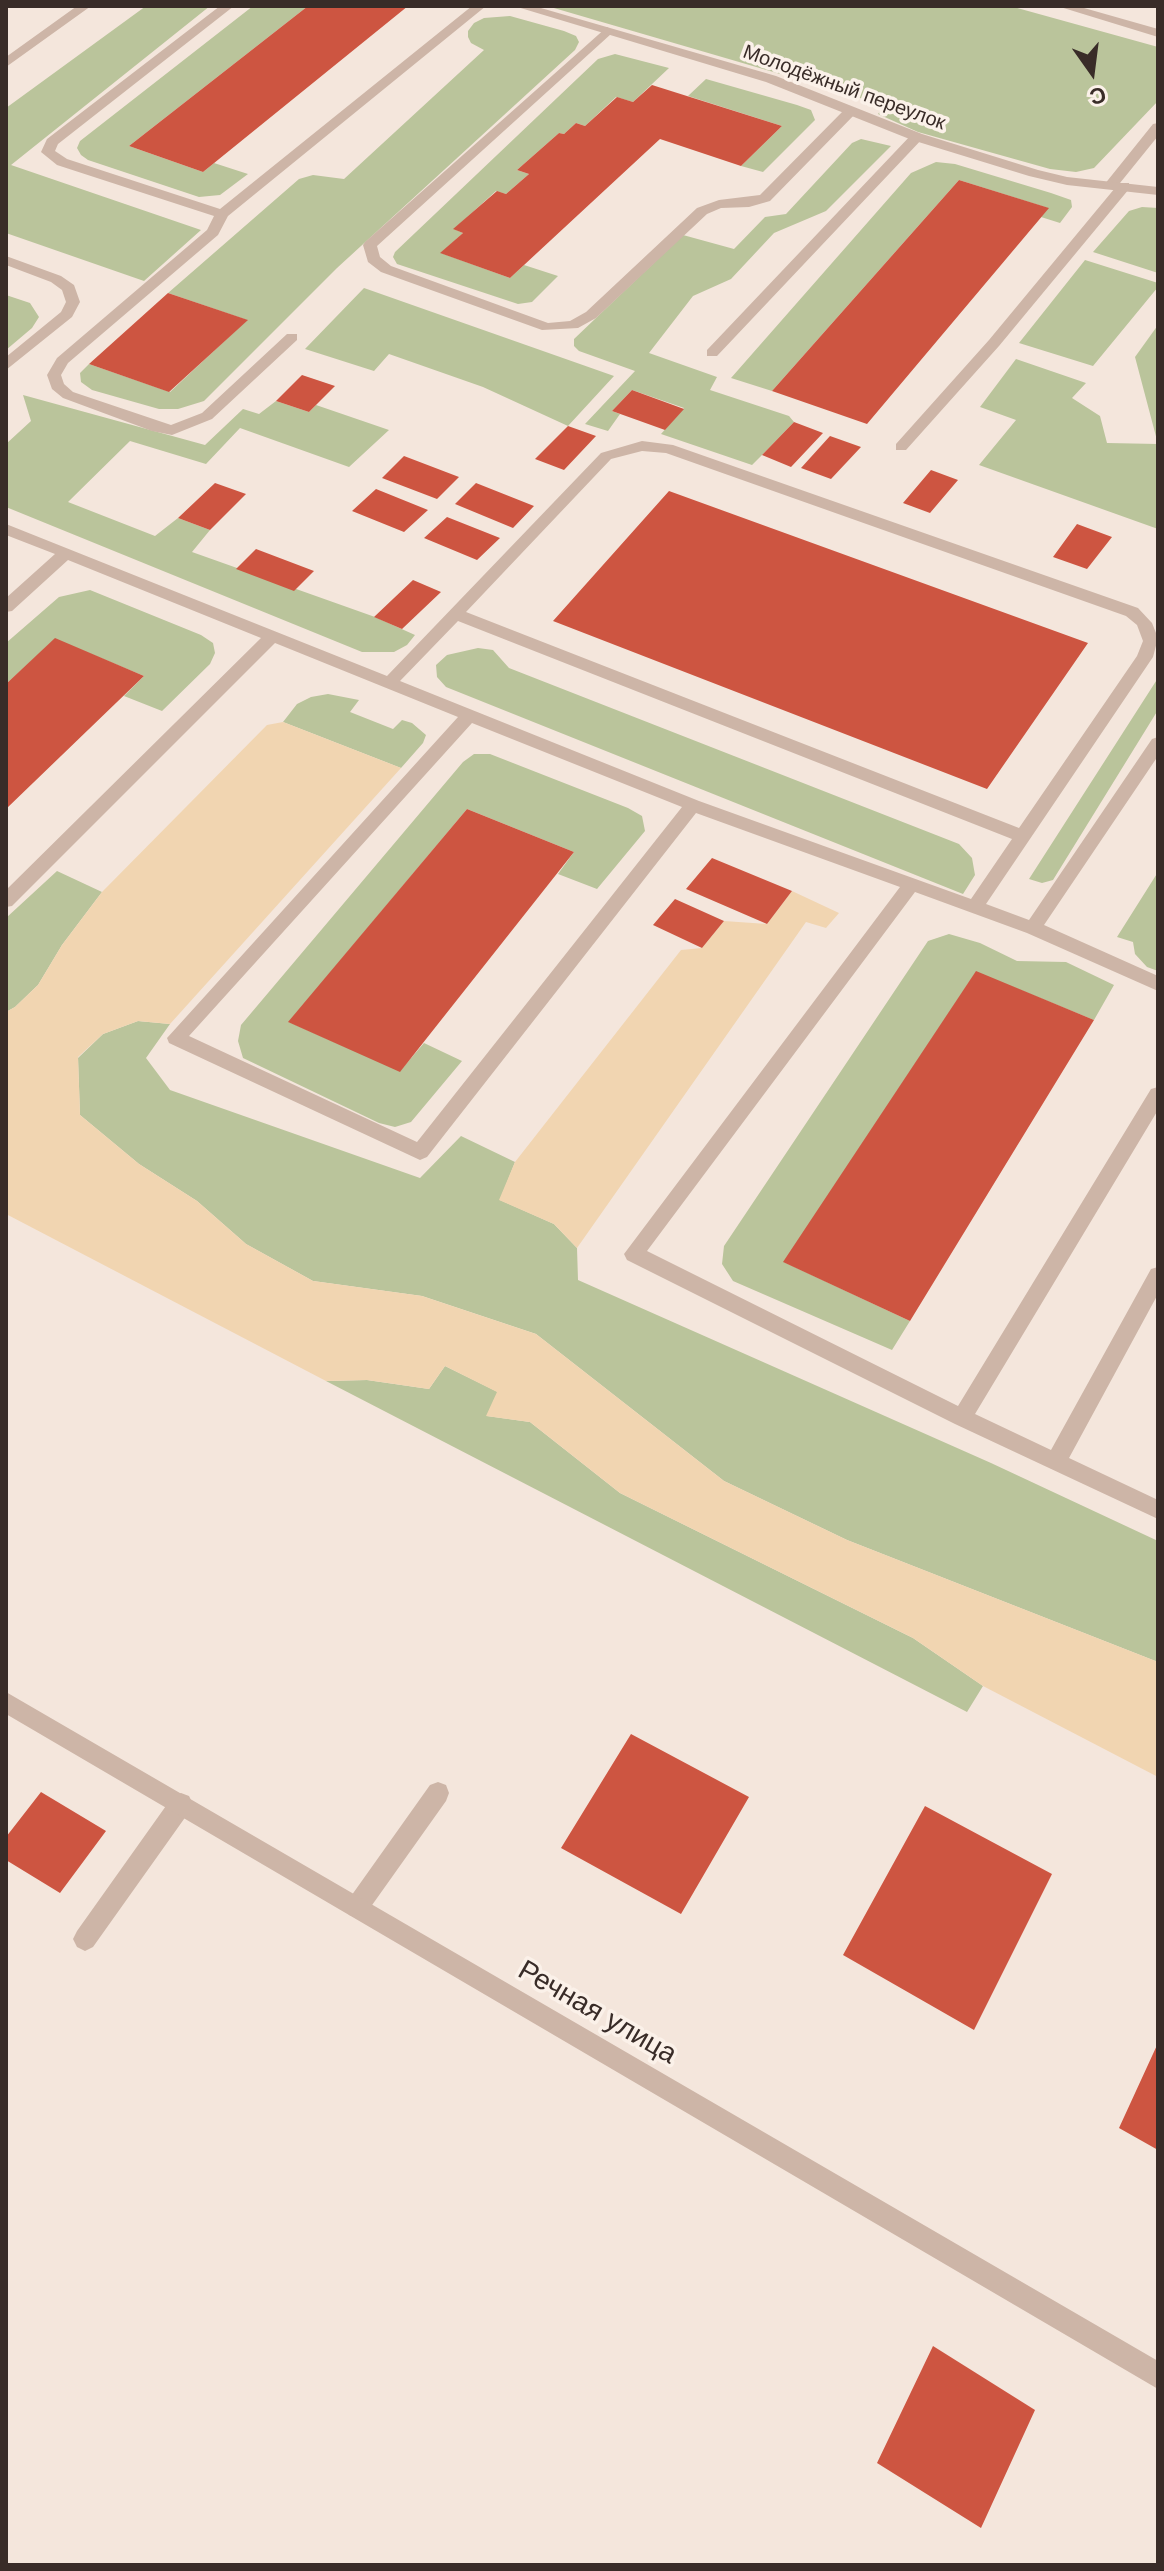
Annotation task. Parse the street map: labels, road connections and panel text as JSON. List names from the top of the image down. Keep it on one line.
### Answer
{"streets":{"street":["Молодёжный переулок","Речная улица"]},"north":"bottom"}
